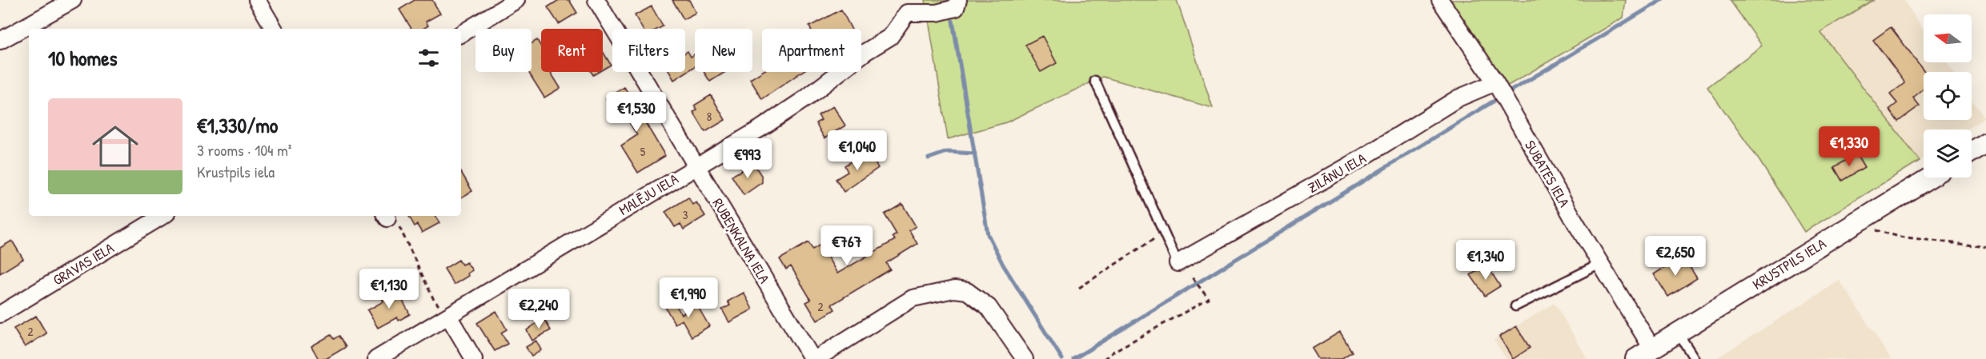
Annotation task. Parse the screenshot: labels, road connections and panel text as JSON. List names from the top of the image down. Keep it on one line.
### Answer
{"streets":{"street":["ZILĀNU IELA","SUBATES IELA","MALĒJU IELA","RUBEŅKALNA IELA","GRAVAS IELA","KRUSTPILS IELA"]},"crossings":[["ZILĀNU IELA","SUBATES IELA"],["SUBATES IELA","KRUSTPILS IELA"],["MALĒJU IELA","RUBEŅKALNA IELA"]],"house_numbers":["8","5","3","2","2"],"north":"left","page":{"chip":["Buy","Rent","Filters","New","Apartment"],"heading":"10 homes","list":[{"name":"€1,330/mo","note":"3 rooms · 104 m² · Krustpils iela"}],"price":["€1,530","€1,330","€1,040","€993","€767","€2,650","€1,340","€1,130","€1,990","€2,240"]}}
